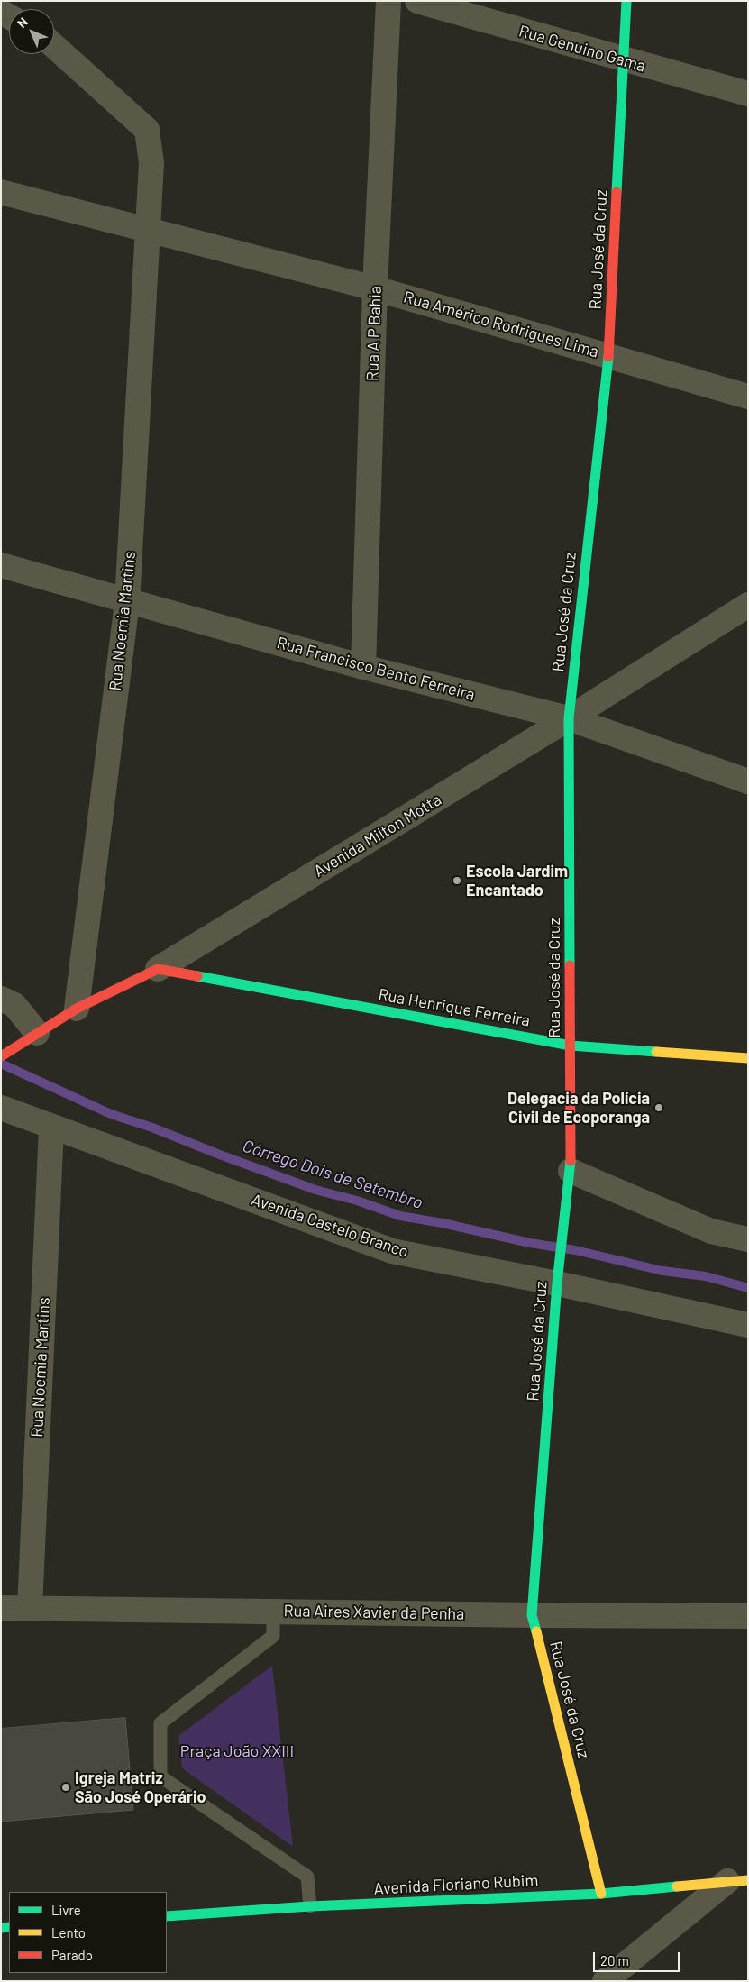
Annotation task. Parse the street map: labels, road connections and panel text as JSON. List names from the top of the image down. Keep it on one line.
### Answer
{"streets":{"street":["Rua Genuino Gama","Rua José da Cruz","Rua Américo Rodrigues Lima","Rua A P Bahia","Rua Noemia Martins","Rua Francisco Bento Ferreira","Avenida Milton Motta","Rua Henrique Ferreira","Avenida Castelo Branco","Rua Aires Xavier da Penha","Avenida Floriano Rubim"]},"crossings":[["Rua Genuino Gama","Rua José da Cruz"],["Rua José da Cruz","Rua Américo Rodrigues Lima"],["Rua José da Cruz","Rua Francisco Bento Ferreira"],["Rua José da Cruz","Avenida Milton Motta"],["Rua José da Cruz","Rua Henrique Ferreira"],["Rua José da Cruz","Avenida Castelo Branco"],["Rua José da Cruz","Rua Aires Xavier da Penha"],["Rua José da Cruz","Avenida Floriano Rubim"],["Rua Américo Rodrigues Lima","Rua A P Bahia"],["Rua Américo Rodrigues Lima","Rua Noemia Martins"],["Rua A P Bahia","Rua Francisco Bento Ferreira"],["Rua Noemia Martins","Rua Francisco Bento Ferreira"],["Rua Noemia Martins","Avenida Milton Motta"],["Rua Noemia Martins","Avenida Castelo Branco"],["Rua Noemia Martins","Rua Aires Xavier da Penha"],["Rua Francisco Bento Ferreira","Avenida Milton Motta"],["Avenida Milton Motta","Rua Henrique Ferreira"]],"water":["Córrego Dois de Setembro"],"parks":["Praça João XXIII"],"places":["Escola Jardim Encantado","Delegacia da Polícia Civil de Ecoporanga","Igreja Matriz São José Operário"],"legend":["Livre","Lento","Parado"],"scale_bar":"20 m","north":"top left"}
